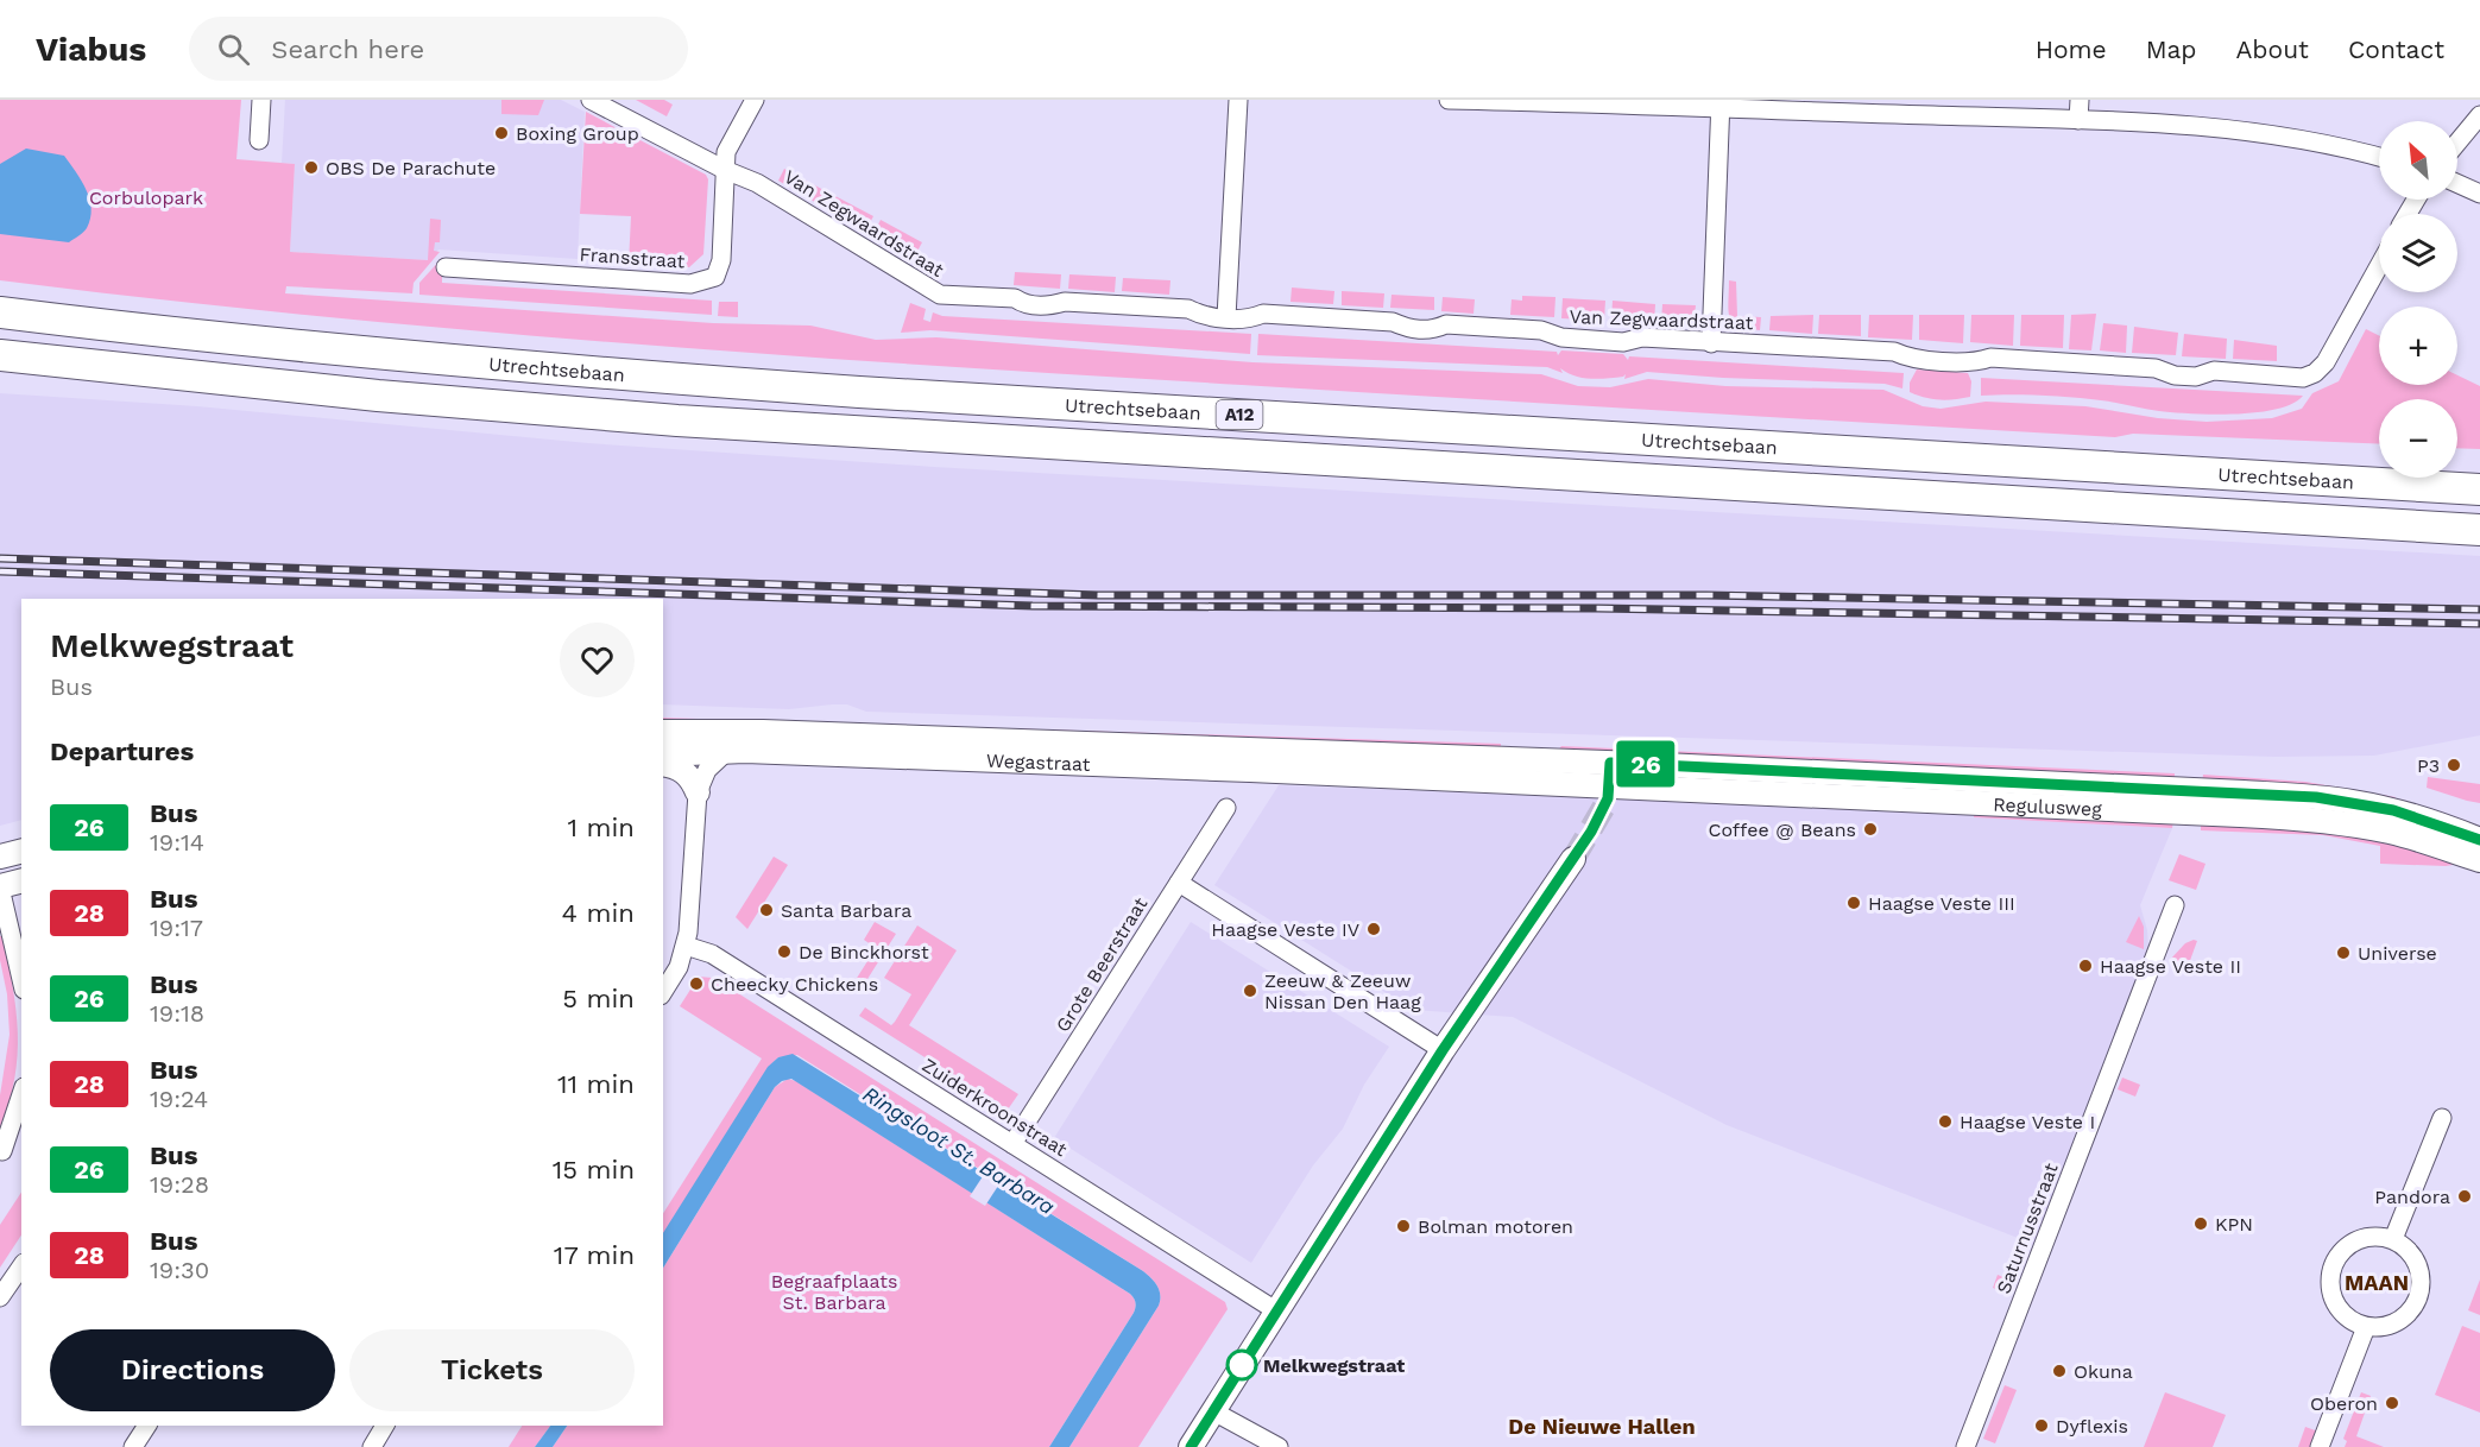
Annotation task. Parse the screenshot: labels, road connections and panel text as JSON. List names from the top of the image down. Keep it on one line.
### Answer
{"streets":{"highway":["Utrechtsebaan","A12"],"main road":["Wegastraat","Regulusweg"],"street":["Van Zegwaardstraat","Fransstraat","Grote Beerstraat","Zuiderkroonstraat","Saturnusstraat"]},"crossings":[["Van Zegwaardstraat","Fransstraat"],["Wegastraat","Regulusweg"],["Grote Beerstraat","Zuiderkroonstraat"]],"districts":["MAAN","De Nieuwe Hallen"],"water":["Ringsloot St. Barbara"],"parks":["Corbulopark","Begraafplaats St. Barbara"],"places":["Boxing Group","OBS De Parachute","P3","Coffee @ Beans","Haagse Veste III","Santa Barbara","Haagse Veste IV","De Binckhorst","Universe","Haagse Veste II","Cheecky Chickens","Zeeuw & Zeeuw Nissan Den Haag","Haagse Veste I","Pandora","KPN","Bolman motoren","Melkwegstraat","Okuna","Oberon","Dyflexis"],"lines":["bus line 26"],"north":"top left","page":{"header":"Viabus","search":"Search here","nav":["Home","Map","About","Contact"],"on_map":"26","map_buttons":["+","−"],"heading":[["Melkwegstraat","Bus"],"Departures"],"list":[{"mark":"26","name":"Bus","note":"19:14","value":"1 min"},{"mark":"28","name":"Bus","note":"19:17","value":"4 min"},{"mark":"26","name":"Bus","note":"19:18","value":"5 min"},{"mark":"28","name":"Bus","note":"19:24","value":"11 min"},{"mark":"26","name":"Bus","note":"19:28","value":"15 min"},{"mark":"28","name":"Bus","note":"19:30","value":"17 min"}],"buttons":["Directions","Tickets"]}}
